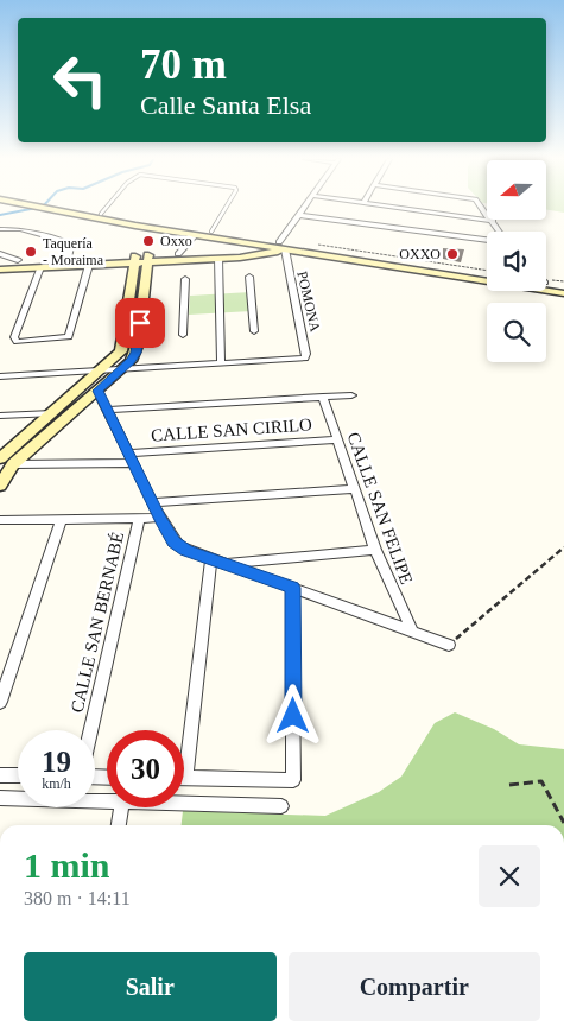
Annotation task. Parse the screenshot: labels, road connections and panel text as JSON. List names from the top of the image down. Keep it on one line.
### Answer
{"streets":{"street":["POMONA","CALLE SAN CIRILO","CALLE SAN FELIPE","CALLE SAN BERNABÉ"]},"crossings":[["CALLE SAN CIRILO","CALLE SAN FELIPE"]],"places":["Oxxo","Taquería - Moraima","OXXO"],"north":"left","page":{"turn":["70 m","Calle Santa Elsa"],"speed":"19 km/h","limit":"30","heading":["1 min","380 m · 14:11"],"buttons":["Salir","Compartir"]}}
